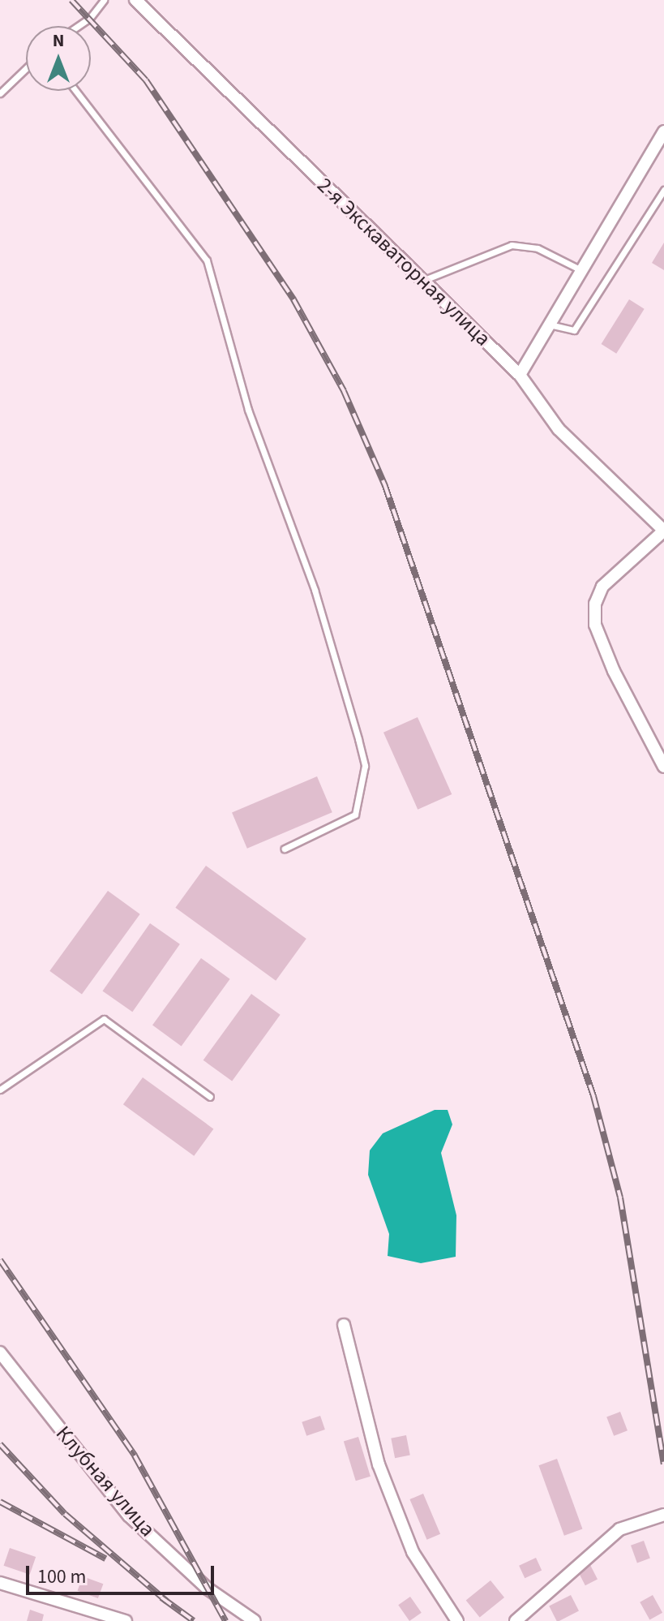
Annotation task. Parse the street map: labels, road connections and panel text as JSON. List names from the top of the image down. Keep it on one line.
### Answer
{"streets":{"street":["2-я Экскаваторная улица","Клубная улица"]},"scale_bar":"100 m","north":"top"}
